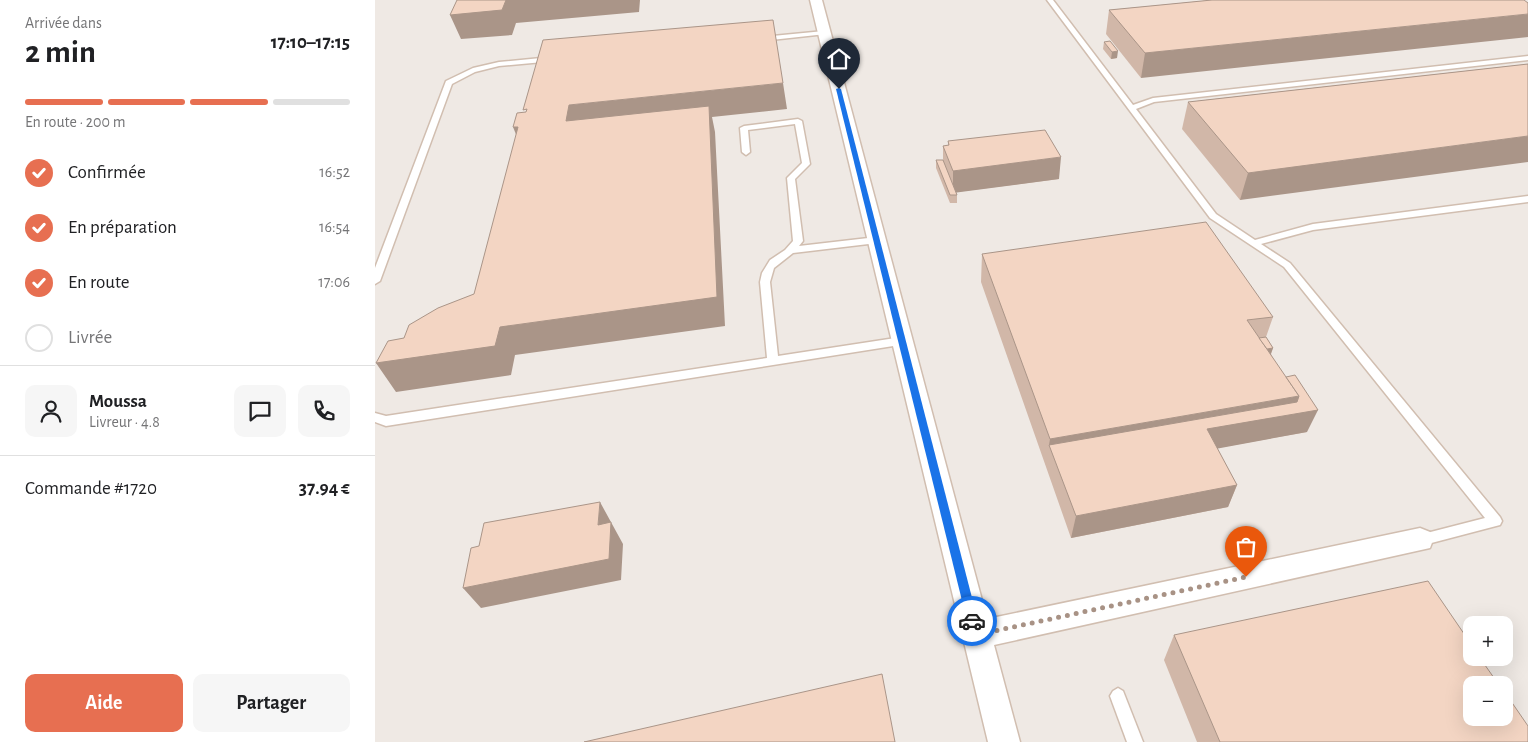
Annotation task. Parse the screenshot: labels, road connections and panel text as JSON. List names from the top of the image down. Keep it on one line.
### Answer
{"page":{"heading":["2 min","Arrivée dans","17:10–17:15"],"panel":["Moussa","Livreur · 4.8","Commande #1720","37.94 €"],"bar":"En route · 200 m","list":[["Confirmée","16:52"],["En préparation","16:54"],["En route","17:06"],"Livrée"],"map_buttons":["+","−"],"buttons":["Aide","Partager"]}}
